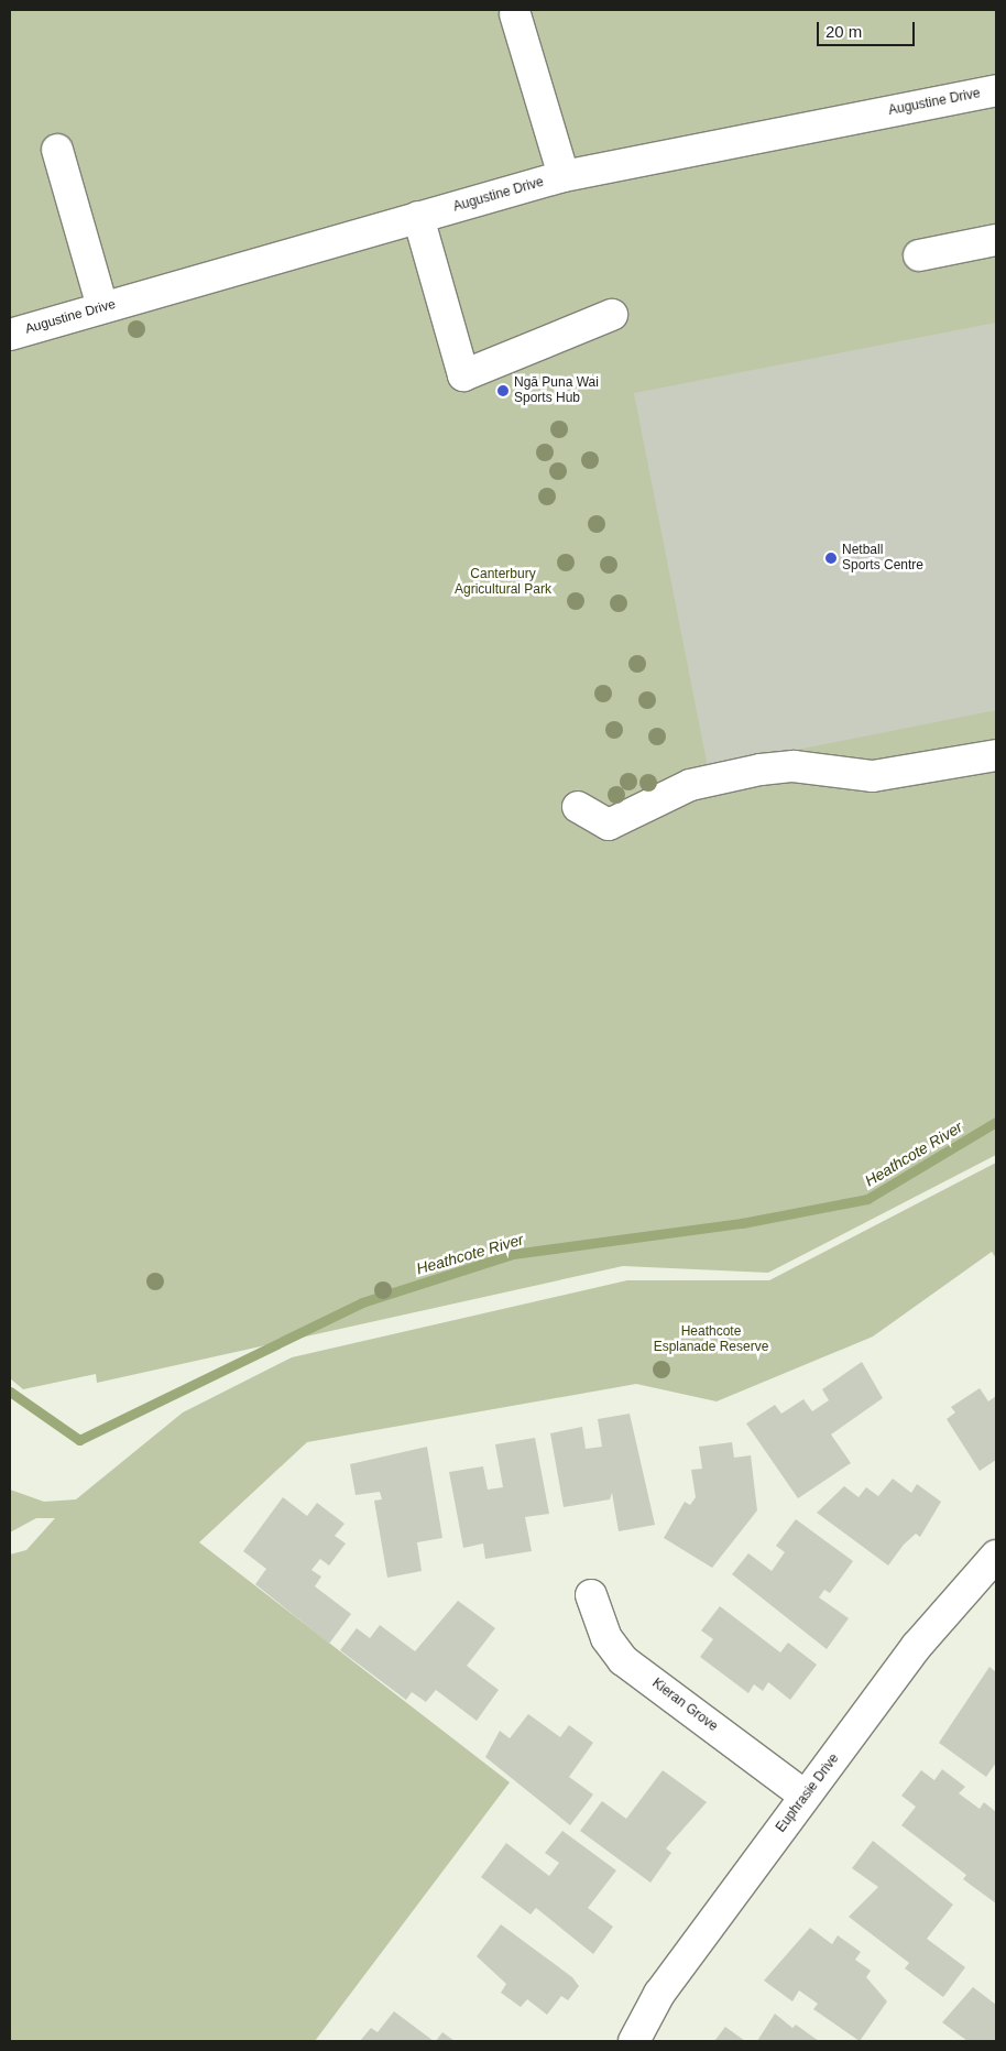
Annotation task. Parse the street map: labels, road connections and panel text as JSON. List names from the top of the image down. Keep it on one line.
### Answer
{"streets":{"street":["Augustine Drive","Kieran Grove","Euphrasie Drive"]},"crossings":[["Kieran Grove","Euphrasie Drive"]],"water":["Heathcote River"],"parks":["Canterbury Agricultural Park","Heathcote Esplanade Reserve"],"places":["Ngā Puna Wai Sports Hub","Netball Sports Centre"],"scale_bar":"20 m"}
